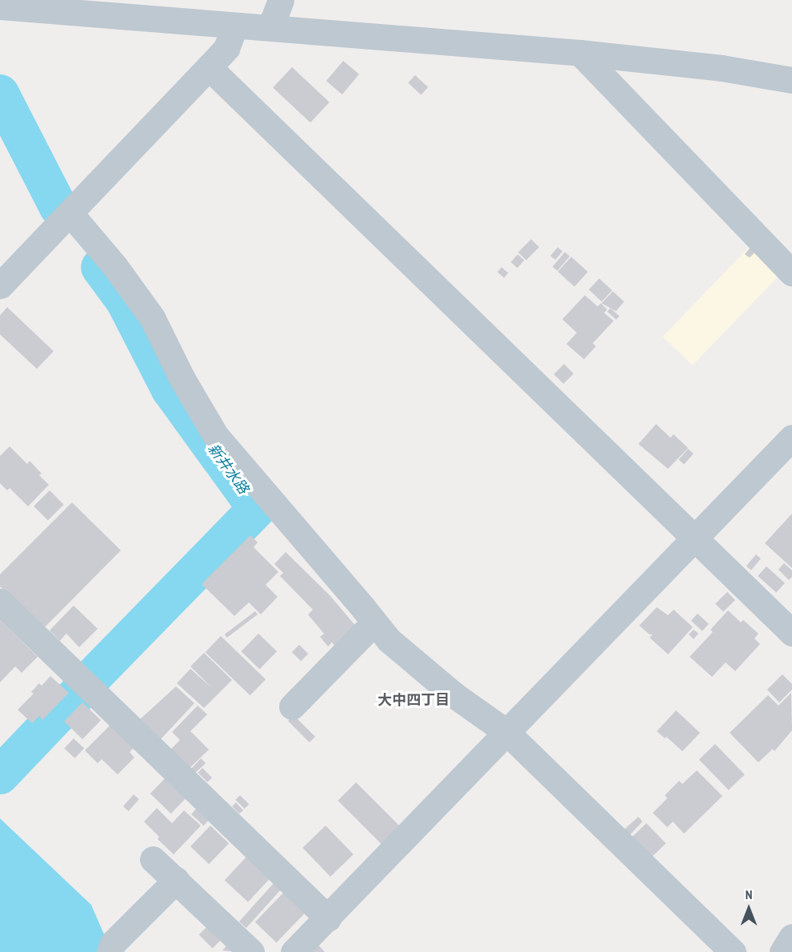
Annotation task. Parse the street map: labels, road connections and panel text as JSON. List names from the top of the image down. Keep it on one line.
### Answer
{"districts":["大中四丁目"],"water":["新井水路"],"north":"top"}
